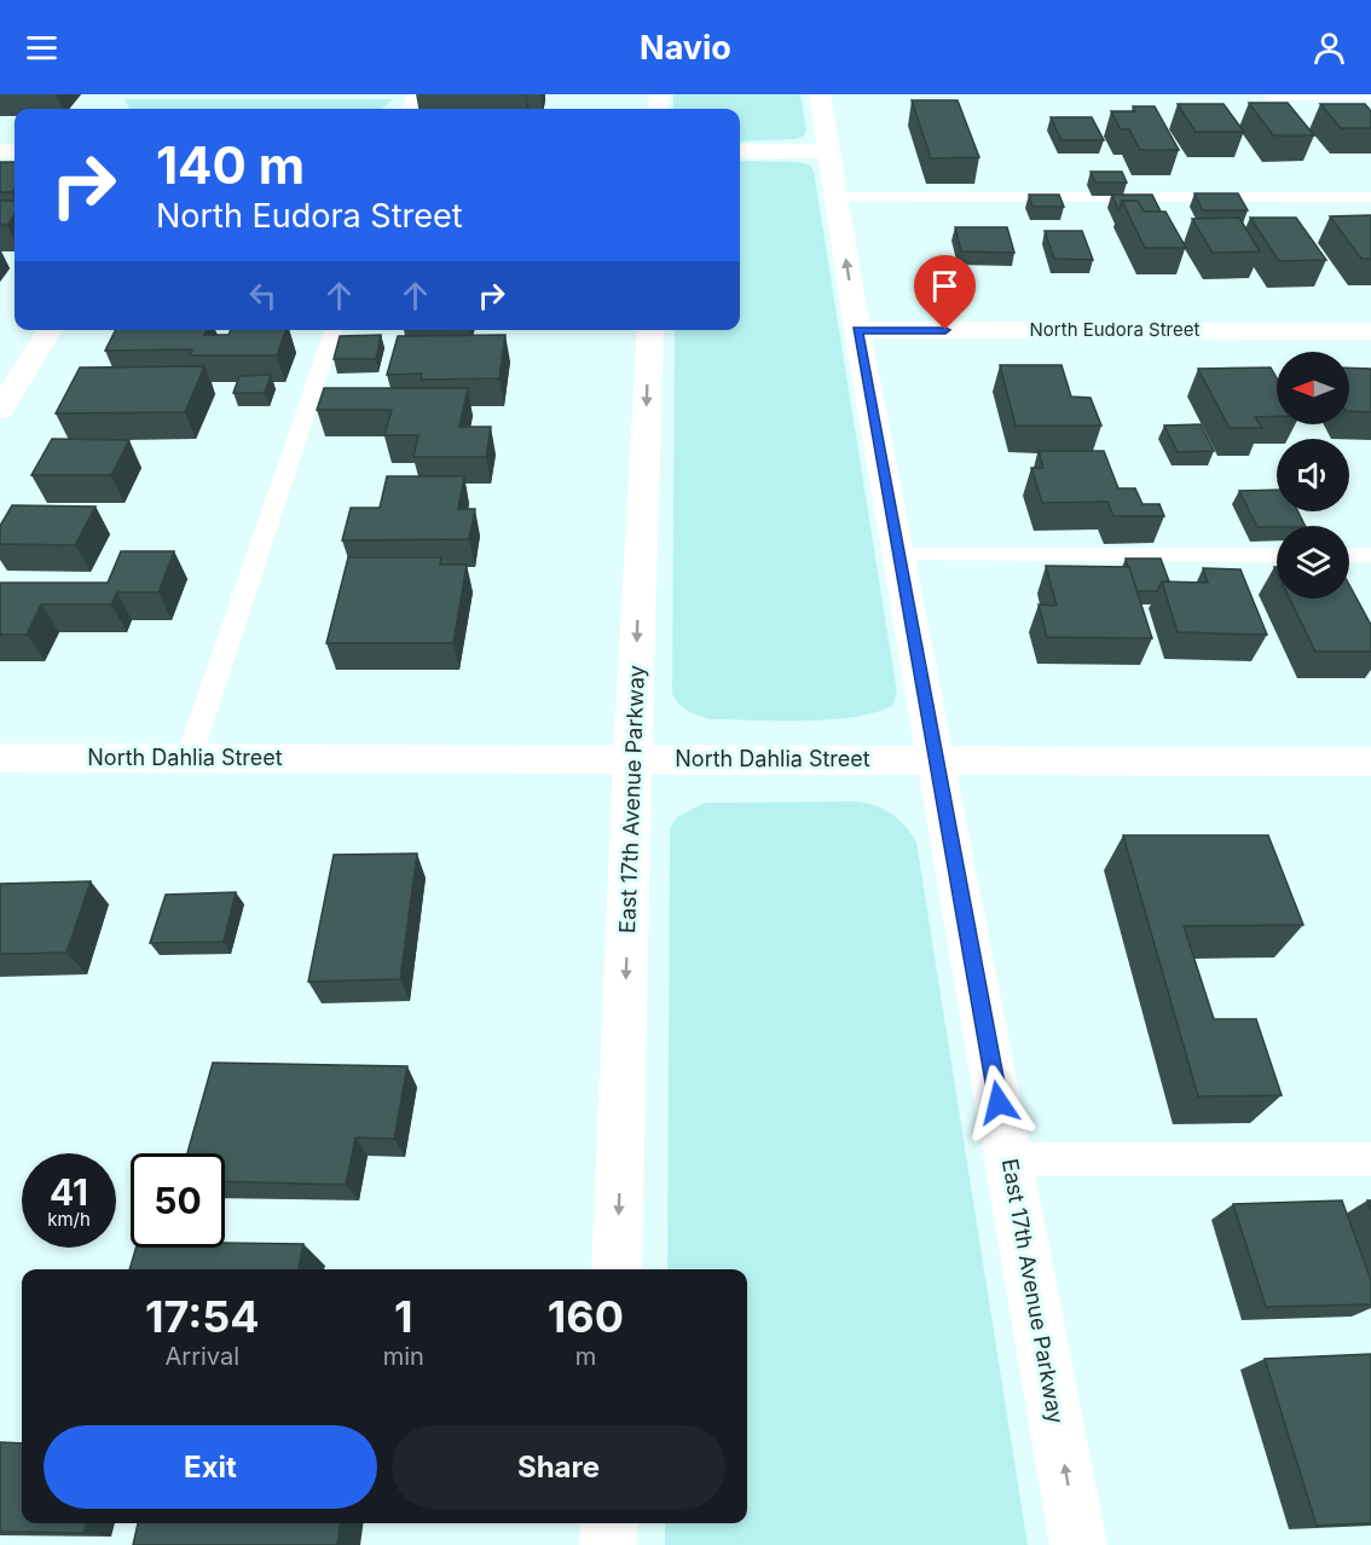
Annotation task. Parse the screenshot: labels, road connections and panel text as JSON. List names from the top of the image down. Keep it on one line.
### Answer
{"streets":{"main road":["North Eudora Street","North Dahlia Street","East 17th Avenue Parkway"]},"crossings":[["North Eudora Street","East 17th Avenue Parkway"],["North Dahlia Street","East 17th Avenue Parkway"]],"north":"left","page":{"header":"Navio","turn":["140 m","North Eudora Street"],"speed":"41 km/h","limit":"50","eta":["17:54","Arrival","1","min","160","m"],"buttons":["Exit","Share"]}}
